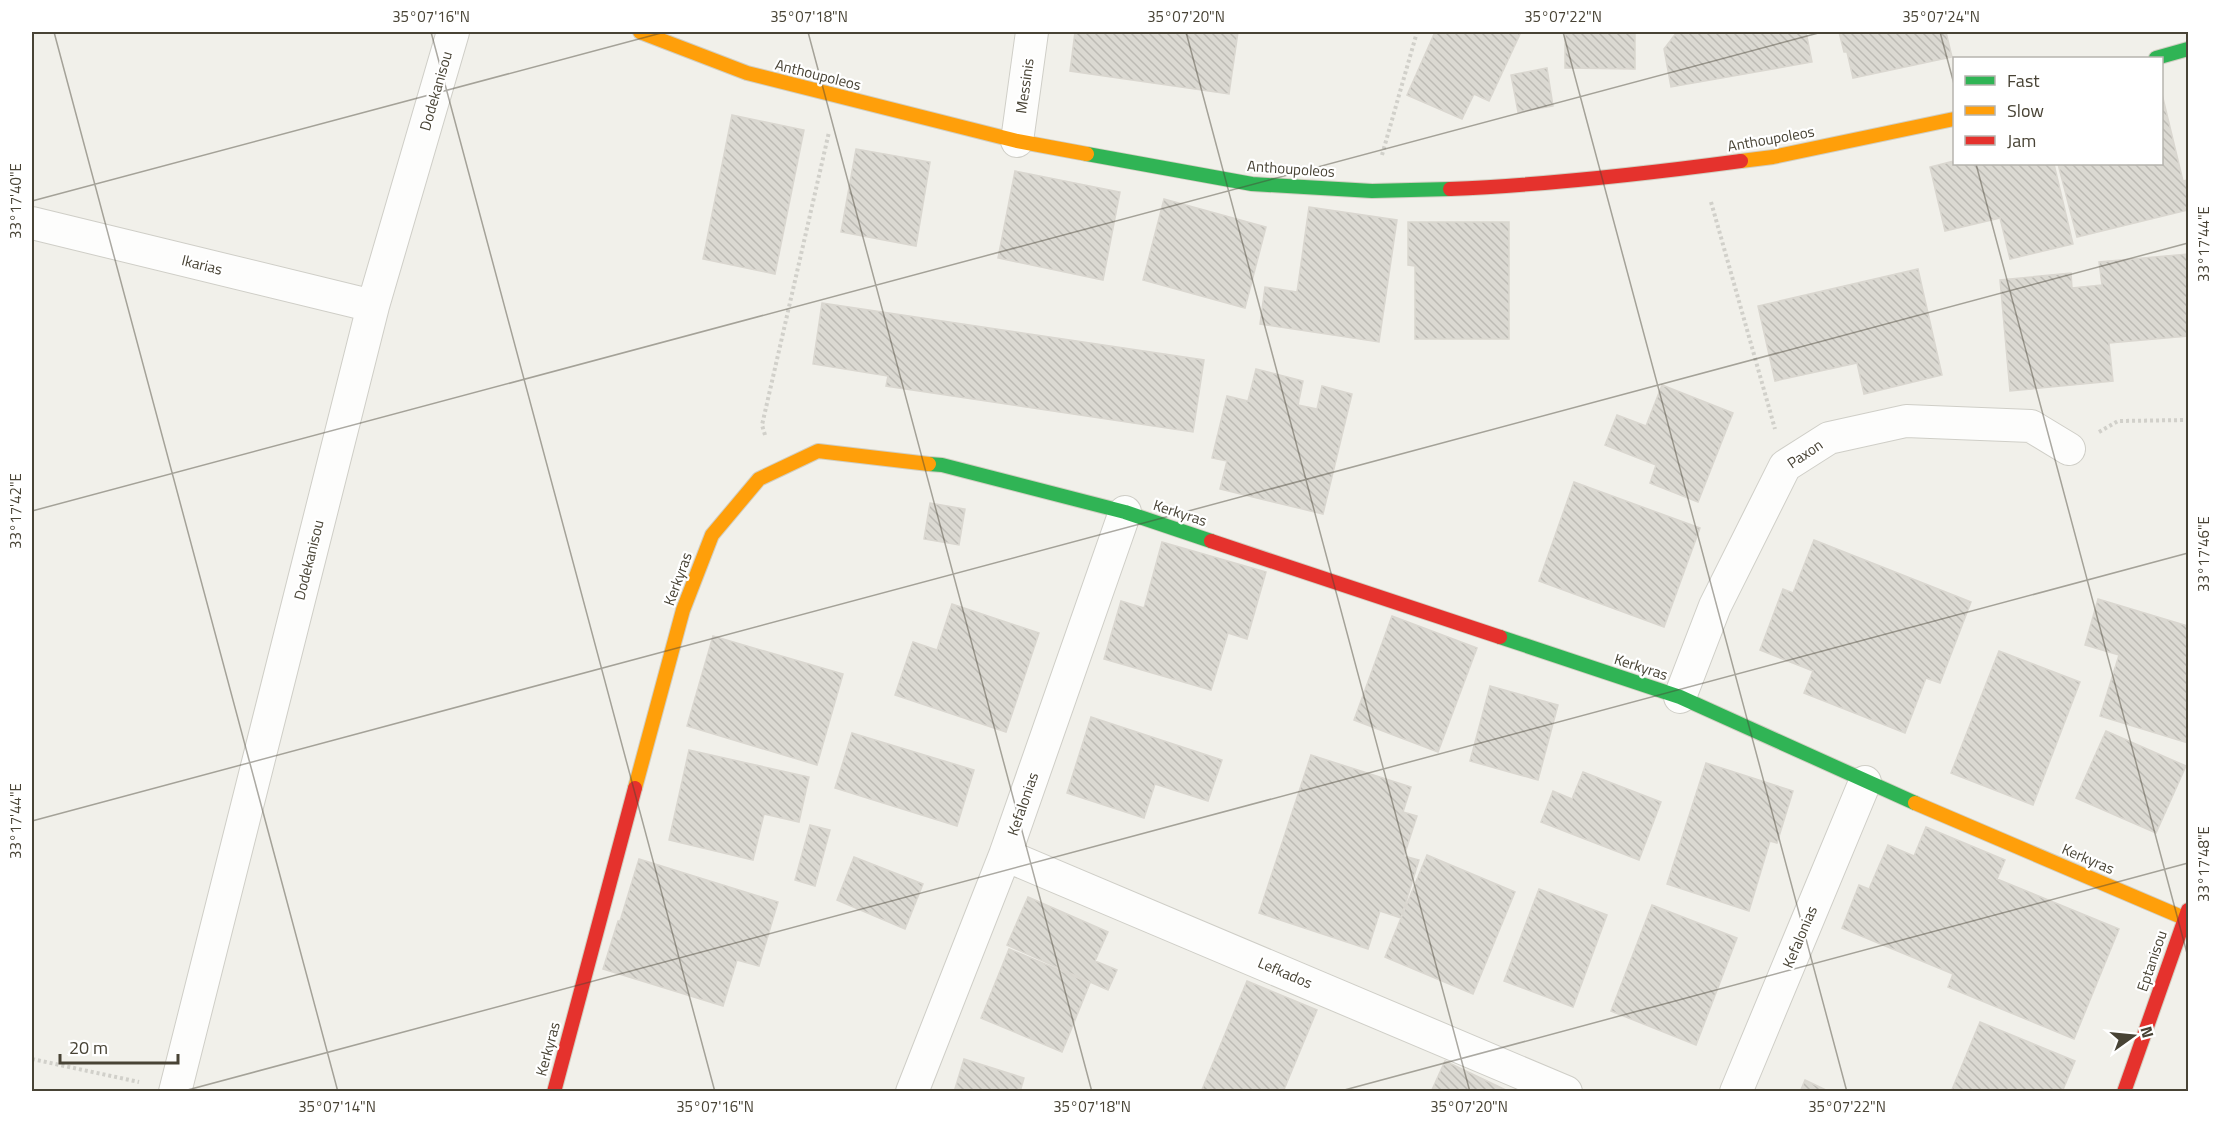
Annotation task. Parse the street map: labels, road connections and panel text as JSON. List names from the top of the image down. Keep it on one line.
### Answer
{"streets":{"street":["Anthoupoleos","Messinis","Dodekanisou","Ikarias","Paxon","Kerkyras","Kefalonias","Eptanisou","Lefkados"]},"crossings":[["Anthoupoleos","Messinis"],["Dodekanisou","Ikarias"],["Paxon","Kerkyras"],["Kerkyras","Kefalonias"],["Kerkyras","Eptanisou"],["Kefalonias","Lefkados"]],"legend":["Fast","Slow","Jam"],"scale_bar":"20 m","north":"right","coordinates":["35°07'16\"N","35°07'18\"N","35°07'20\"N","35°07'22\"N","35°07'24\"N","33°17'40\"E","33°17'44\"E","33°17'42\"E","33°17'46\"E","33°17'48\"E","35°07'14\"N"]}
